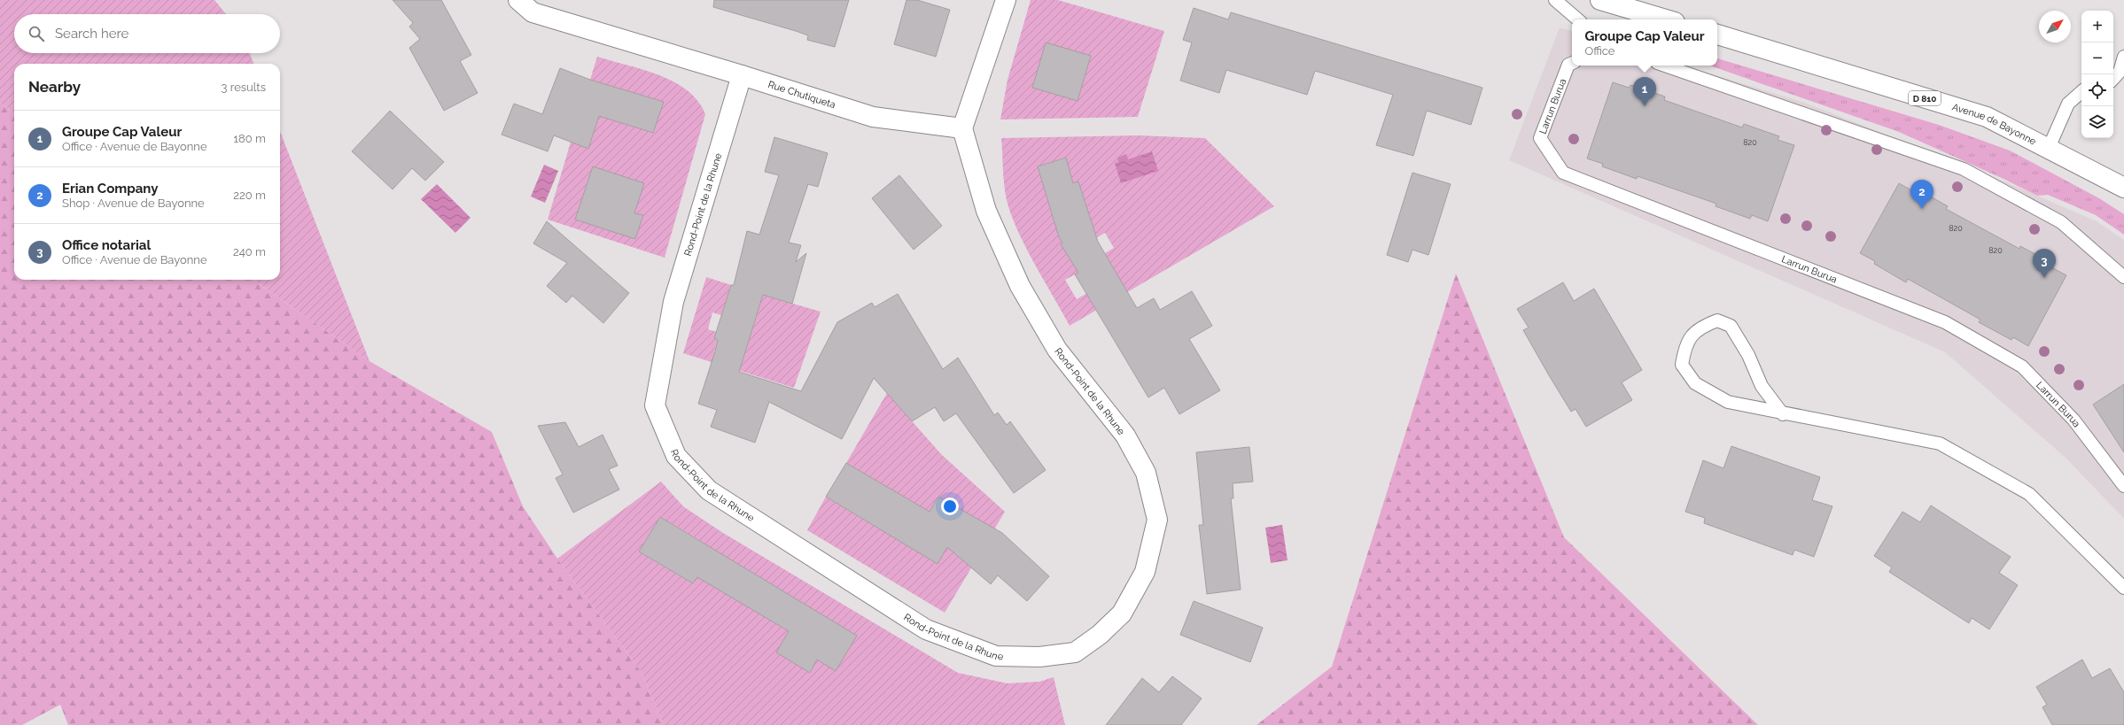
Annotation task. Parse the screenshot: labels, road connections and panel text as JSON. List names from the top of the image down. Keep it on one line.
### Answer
{"streets":{"street":["Rue Chutiqueta","D 810","Avenue de Bayonne","Rond-Point de la Rhune"],"lane":["Larrun Burua"]},"crossings":[["Rue Chutiqueta","Rond-Point de la Rhune"]],"house_numbers":["820","820","820"],"north":"top right","page":{"map_buttons":["+","−"],"search":"Search here","popup":["Groupe Cap Valeur","Office"],"heading":["Nearby","3 results"],"pins":["1","2","3"],"list":[{"mark":"1","name":"Groupe Cap Valeur","note":"Office · Avenue de Bayonne","value":"180 m"},{"mark":"2","name":"Erian Company","note":"Shop · Avenue de Bayonne","value":"220 m"},{"mark":"3","name":"Office notarial","note":"Office · Avenue de Bayonne","value":"240 m"}]}}
